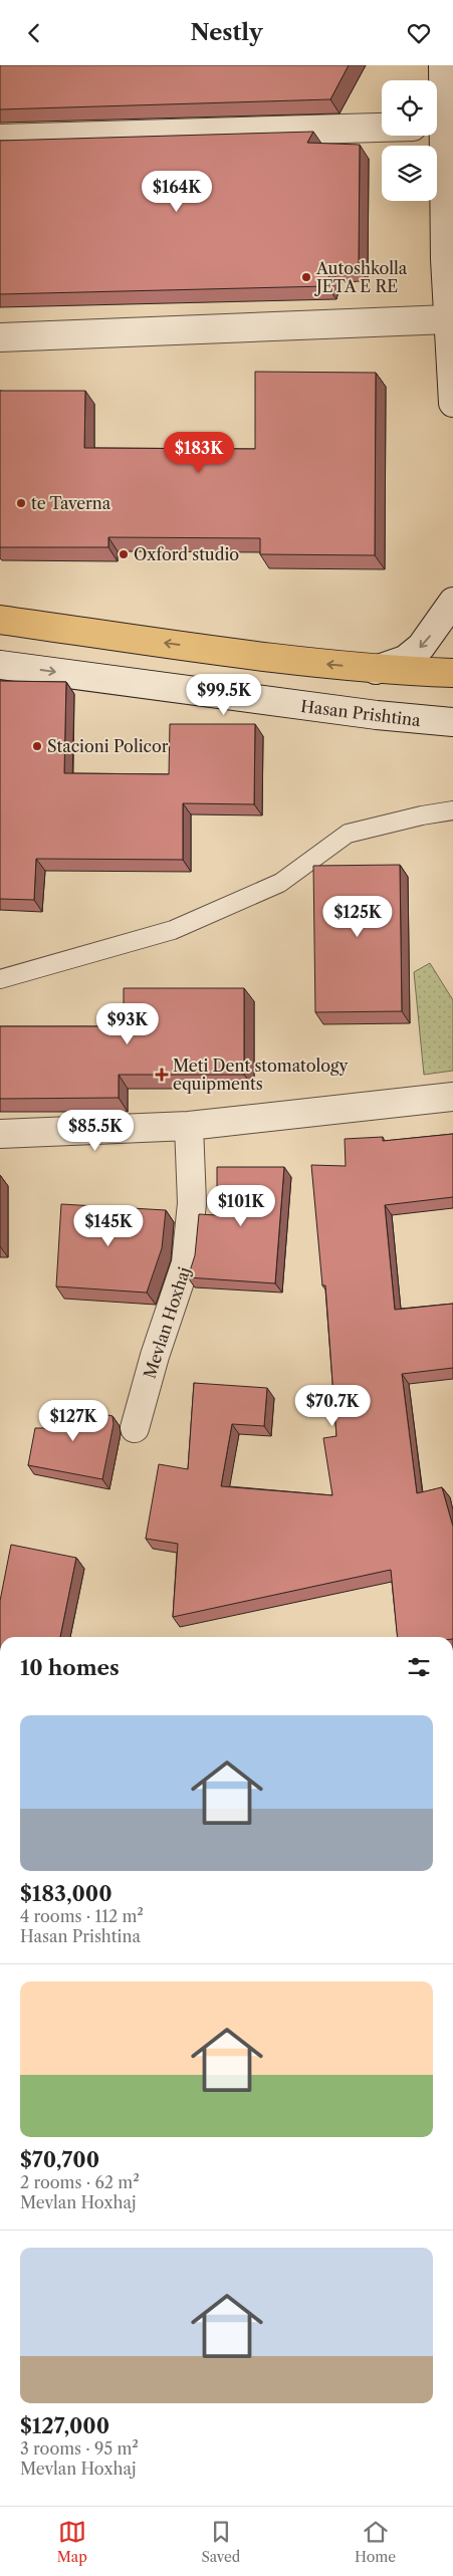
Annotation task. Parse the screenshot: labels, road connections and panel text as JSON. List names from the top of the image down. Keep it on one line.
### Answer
{"streets":{"street":["Hasan Prishtina","Mevlan Hoxhaj"]},"one_way":["Hasan Prishtina"],"places":{"other":["Autoshkolla JETA E RE","te Taverna","Oxford studio","Stacioni Policor"],"health":["Meti Dent stomatology equipments"]},"page":{"header":"Nestly","price":["$164K","$183K","$99.5K","$125K","$93K","$85.5K","$101K","$145K","$70.7K","$127K"],"heading":"10 homes","list":[{"name":"$183,000","note":"4 rooms · 112 m² · Hasan Prishtina"},{"name":"$70,700","note":"2 rooms · 62 m² · Mevlan Hoxhaj"},{"name":"$127,000","note":"3 rooms · 95 m² · Mevlan Hoxhaj"}],"tabs":["Map","Saved","Home"]}}
